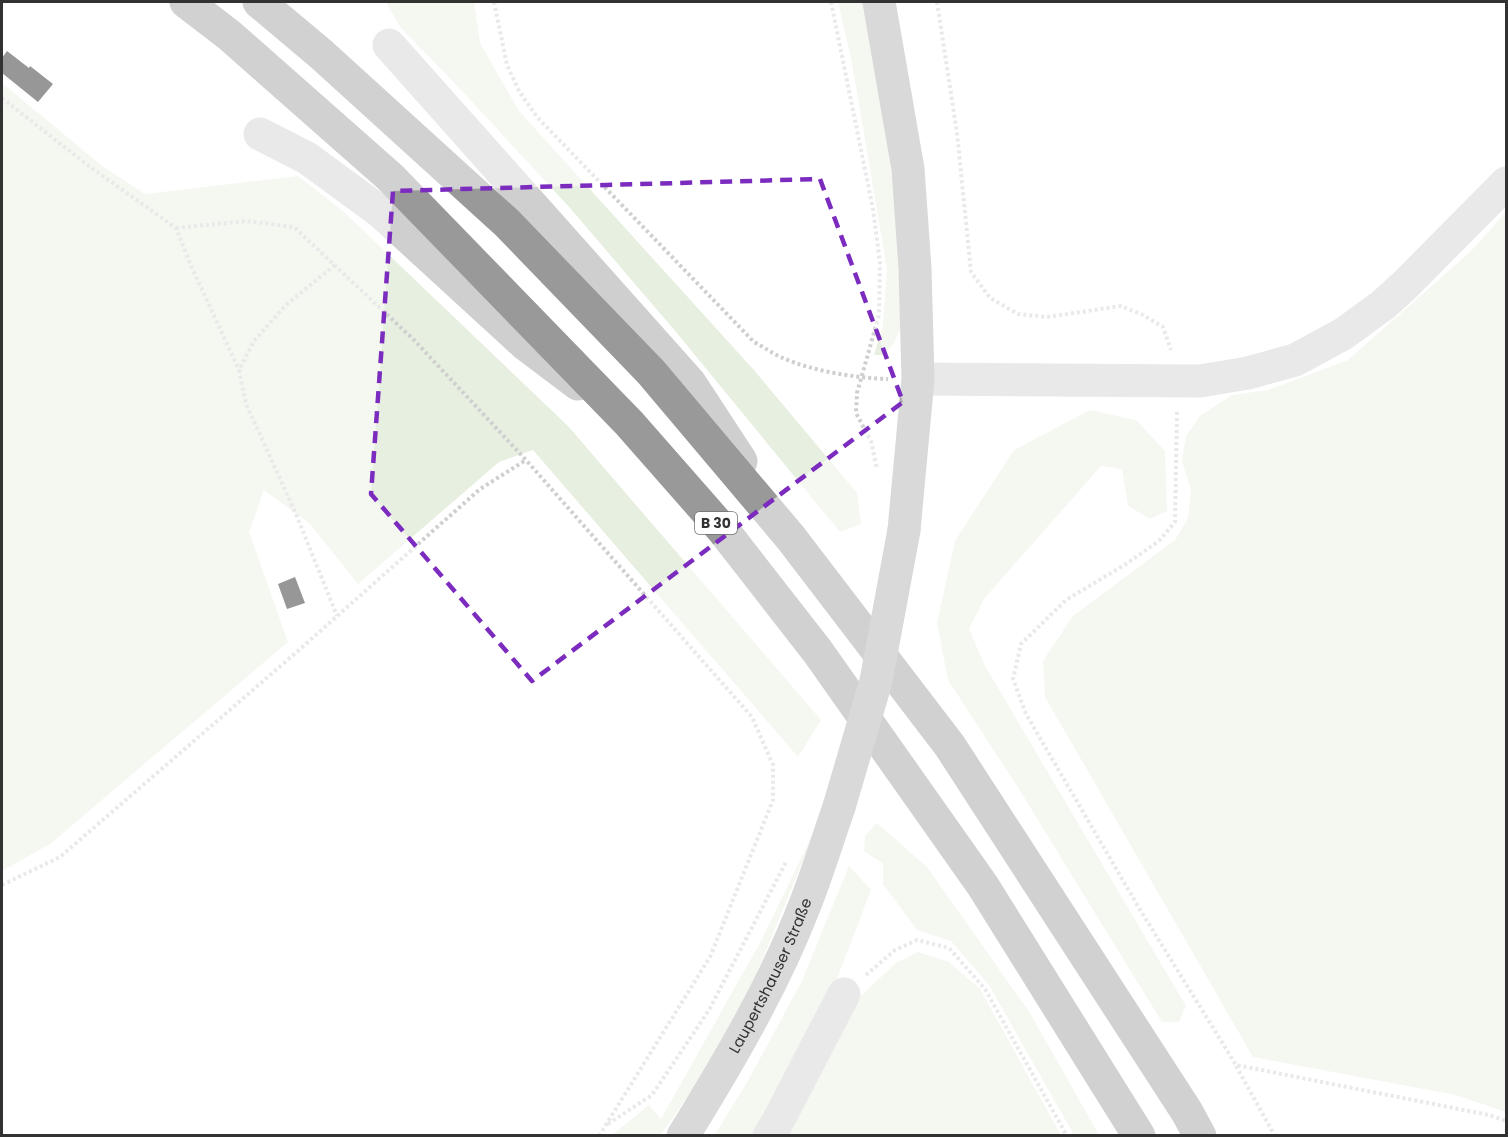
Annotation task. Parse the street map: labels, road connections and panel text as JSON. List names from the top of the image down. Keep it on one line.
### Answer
{"streets":{"highway":["B 30"],"main road":["Laupertshauser Straße"]}}
